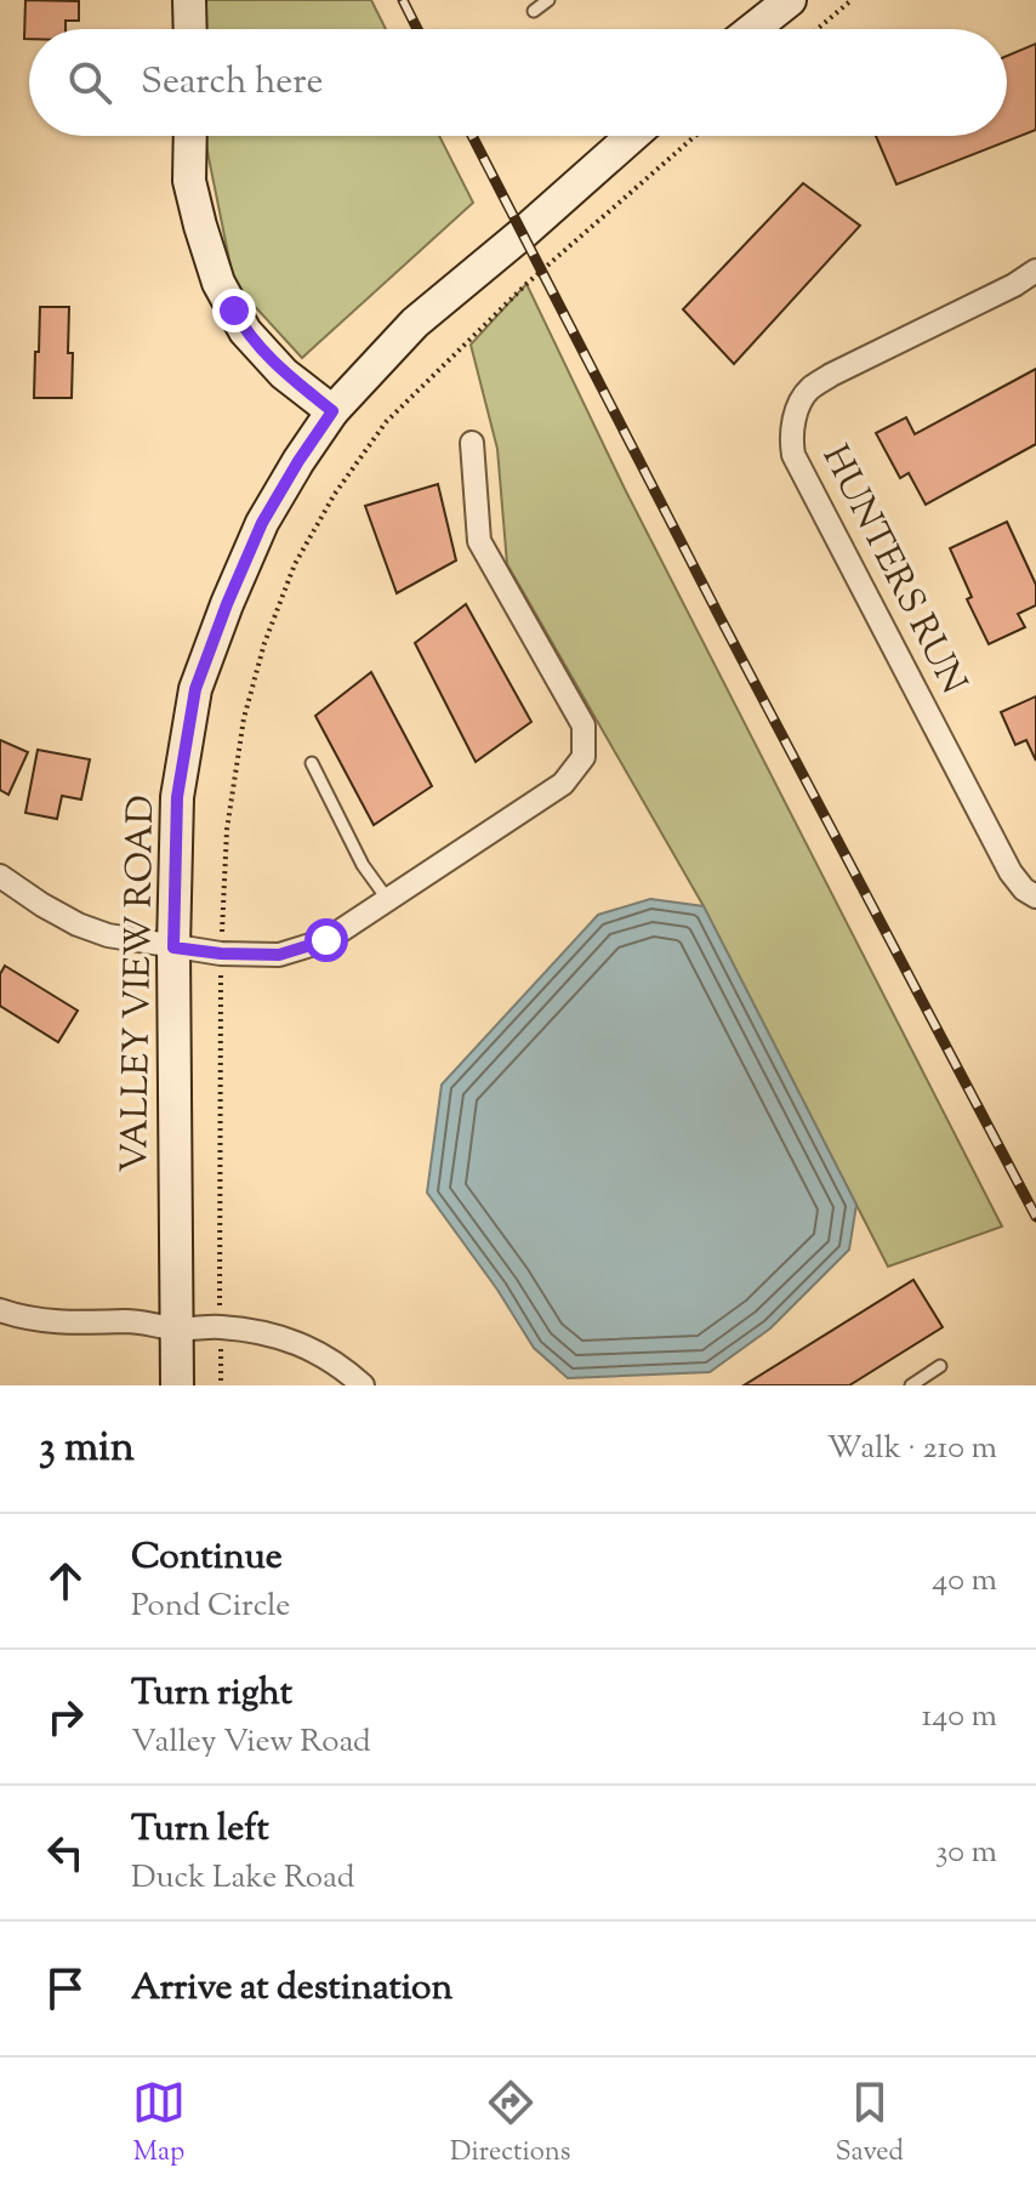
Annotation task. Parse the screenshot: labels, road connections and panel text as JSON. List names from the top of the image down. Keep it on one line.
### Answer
{"streets":{"street":["HUNTERS RUN","VALLEY VIEW ROAD"]},"page":{"search":"Search here","heading":["3 min","Walk · 210 m"],"list":[["Continue","Pond Circle","40 m"],["Turn right","Valley View Road","140 m"],["Turn left","Duck Lake Road","30 m"],"Arrive at destination"],"nav":["Map","Directions","Saved"]}}
